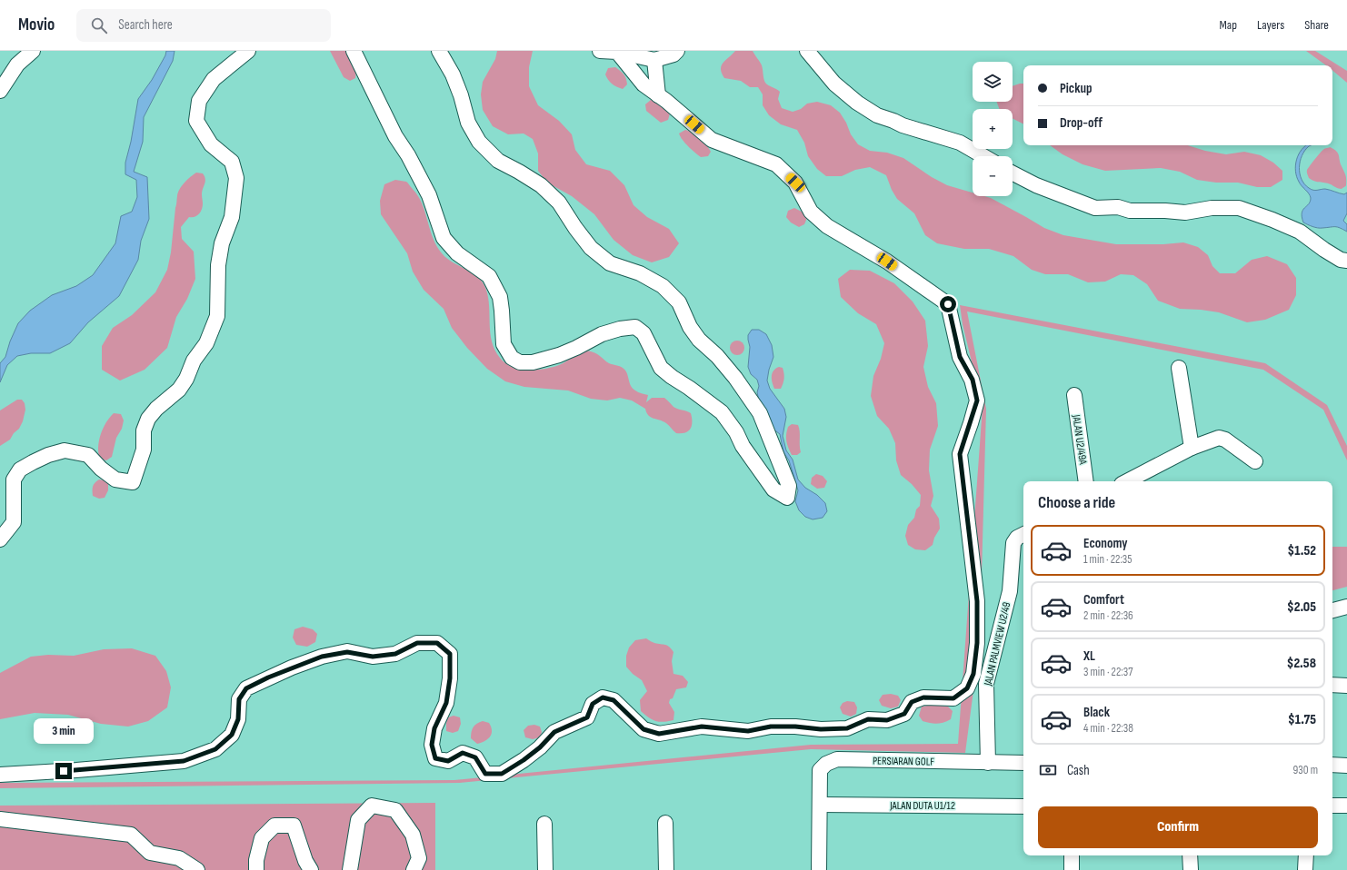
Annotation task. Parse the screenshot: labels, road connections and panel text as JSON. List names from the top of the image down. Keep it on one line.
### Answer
{"streets":{"street":["JALAN U2/49A","JALAN PALMVIEW U2/49","PERSIARAN GOLF","JALAN DUTA U1/12"]},"crossings":[["JALAN PALMVIEW U2/49","PERSIARAN GOLF"],["PERSIARAN GOLF","JALAN DUTA U1/12"]],"page":{"header":"Movio","search":"Search here","nav":["Map","Layers","Share"],"map_buttons":["+","−"],"banner":["Pickup","Drop-off"],"heading":"Choose a ride","list":[{"name":"Economy","note":"1 min · 22:35","value":"$1.52"},{"name":"Comfort","note":"2 min · 22:36","value":"$2.05"},{"name":"XL","note":"3 min · 22:37","value":"$2.58"},{"name":"Black","note":"4 min · 22:38","value":"$1.75"}],"bubble":"3 min","pay":["Cash","930 m"],"buttons":"Confirm"}}
